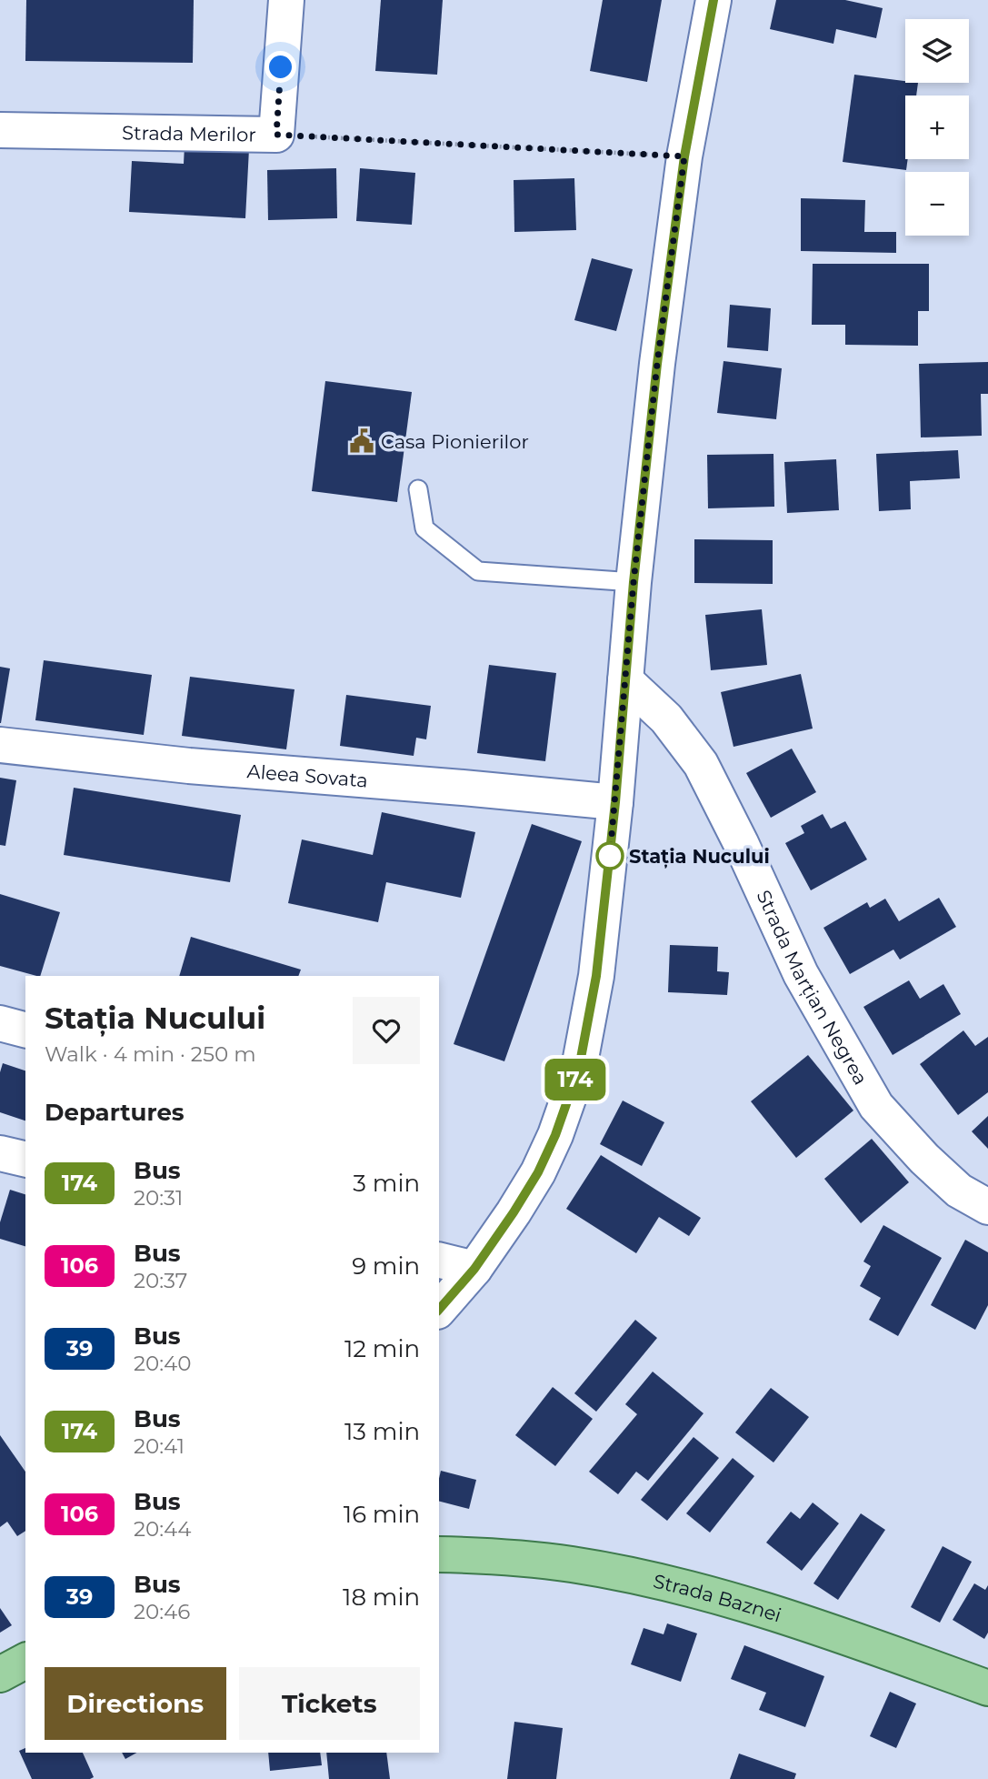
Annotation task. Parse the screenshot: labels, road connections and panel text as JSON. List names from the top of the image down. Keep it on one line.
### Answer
{"streets":{"main road":["Strada Baznei"],"street":["Strada Merilor","Aleea Sovata","Strada Marțian Negrea"]},"places":{"public building":["Casa Pionierilor"],"other":["Stația Nucului"]},"lines":["bus line 174"],"page":{"on_map":"174","map_buttons":["+","−"],"heading":[["Stația Nucului","Walk · 4 min · 250 m"],"Departures"],"list":[{"mark":"174","name":"Bus","note":"20:31","value":"3 min"},{"mark":"106","name":"Bus","note":"20:37","value":"9 min"},{"mark":"39","name":"Bus","note":"20:40","value":"12 min"},{"mark":"174","name":"Bus","note":"20:41","value":"13 min"},{"mark":"106","name":"Bus","note":"20:44","value":"16 min"},{"mark":"39","name":"Bus","note":"20:46","value":"18 min"}],"buttons":["Directions","Tickets"]}}
